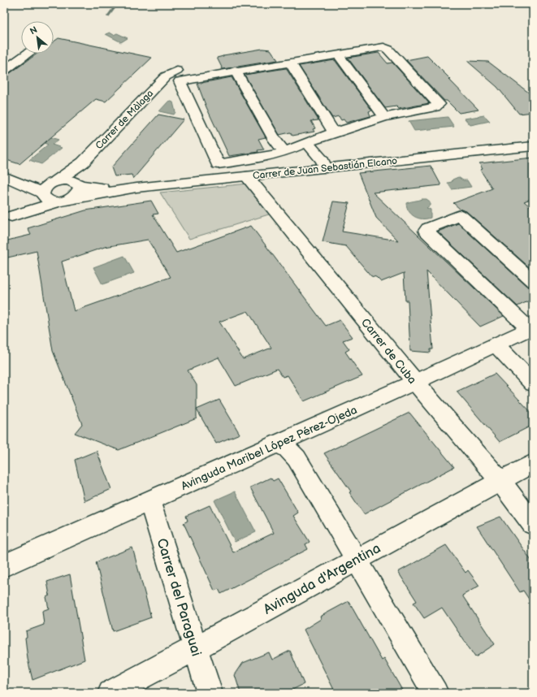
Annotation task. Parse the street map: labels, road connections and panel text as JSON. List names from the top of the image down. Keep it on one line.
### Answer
{"streets":{"street":["Carrer de Màlaga","Carrer de Juan Sebastián Elcano","Carrer de Cuba","Avinguda Maribel López Pérez-Ojeda","Avinguda d'Argentina","Carrer del Paraguai"]},"crossings":[["Carrer de Màlaga","Carrer de Juan Sebastián Elcano"],["Carrer de Juan Sebastián Elcano","Carrer de Cuba"],["Carrer de Cuba","Avinguda Maribel López Pérez-Ojeda"],["Carrer de Cuba","Avinguda d'Argentina"],["Avinguda Maribel López Pérez-Ojeda","Carrer del Paraguai"],["Avinguda d'Argentina","Carrer del Paraguai"]],"north":"top left"}
